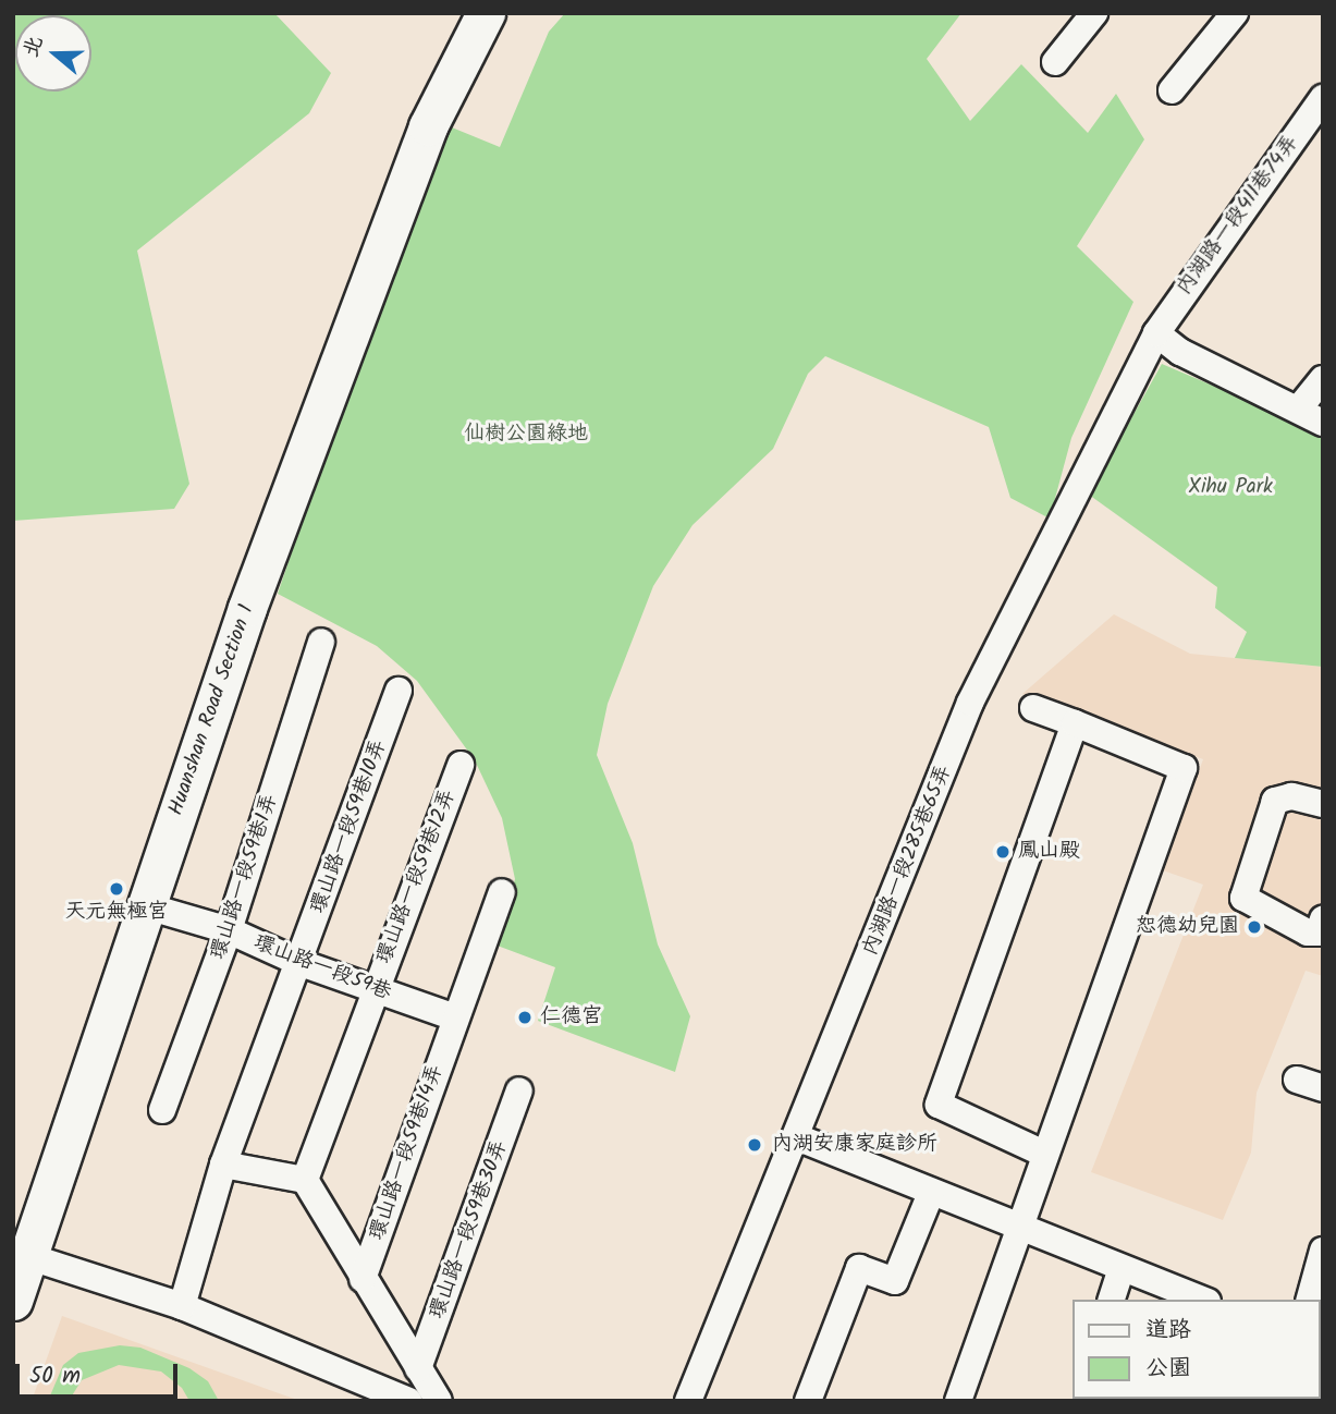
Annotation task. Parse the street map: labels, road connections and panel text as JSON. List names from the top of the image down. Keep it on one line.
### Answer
{"streets":{"street":["內湖路一段411巷74弄","Huanshan Road Section 1","環山路一段59巷10弄","內湖路一段285巷65弄","環山路一段59巷1弄","環山路一段59巷12弄","環山路一段59巷","環山路一段59巷14弄","環山路一段59巷30弄"]},"crossings":[["內湖路一段411巷74弄","內湖路一段285巷65弄"],["Huanshan Road Section 1","環山路一段59巷"],["環山路一段59巷10弄","環山路一段59巷"],["環山路一段59巷1弄","環山路一段59巷"],["環山路一段59巷12弄","環山路一段59巷"],["環山路一段59巷","環山路一段59巷14弄"]],"parks":["仙樹公園綠地","Xihu Park"],"places":["鳳山殿","天元無極宮","恕德幼兒園","仁德宮","內湖安康家庭診所"],"legend":["道路","公園"],"scale_bar":"50 m","north":"left"}
